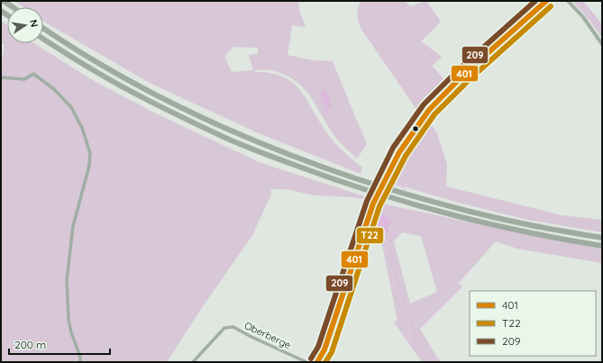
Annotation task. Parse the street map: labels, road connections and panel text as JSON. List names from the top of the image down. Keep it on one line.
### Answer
{"streets":{"street":["Oberberge"]},"lines":["transit line 401","transit line 209","transit line T22"],"legend":["401","T22","209"],"scale_bar":"200 m","north":"right"}
